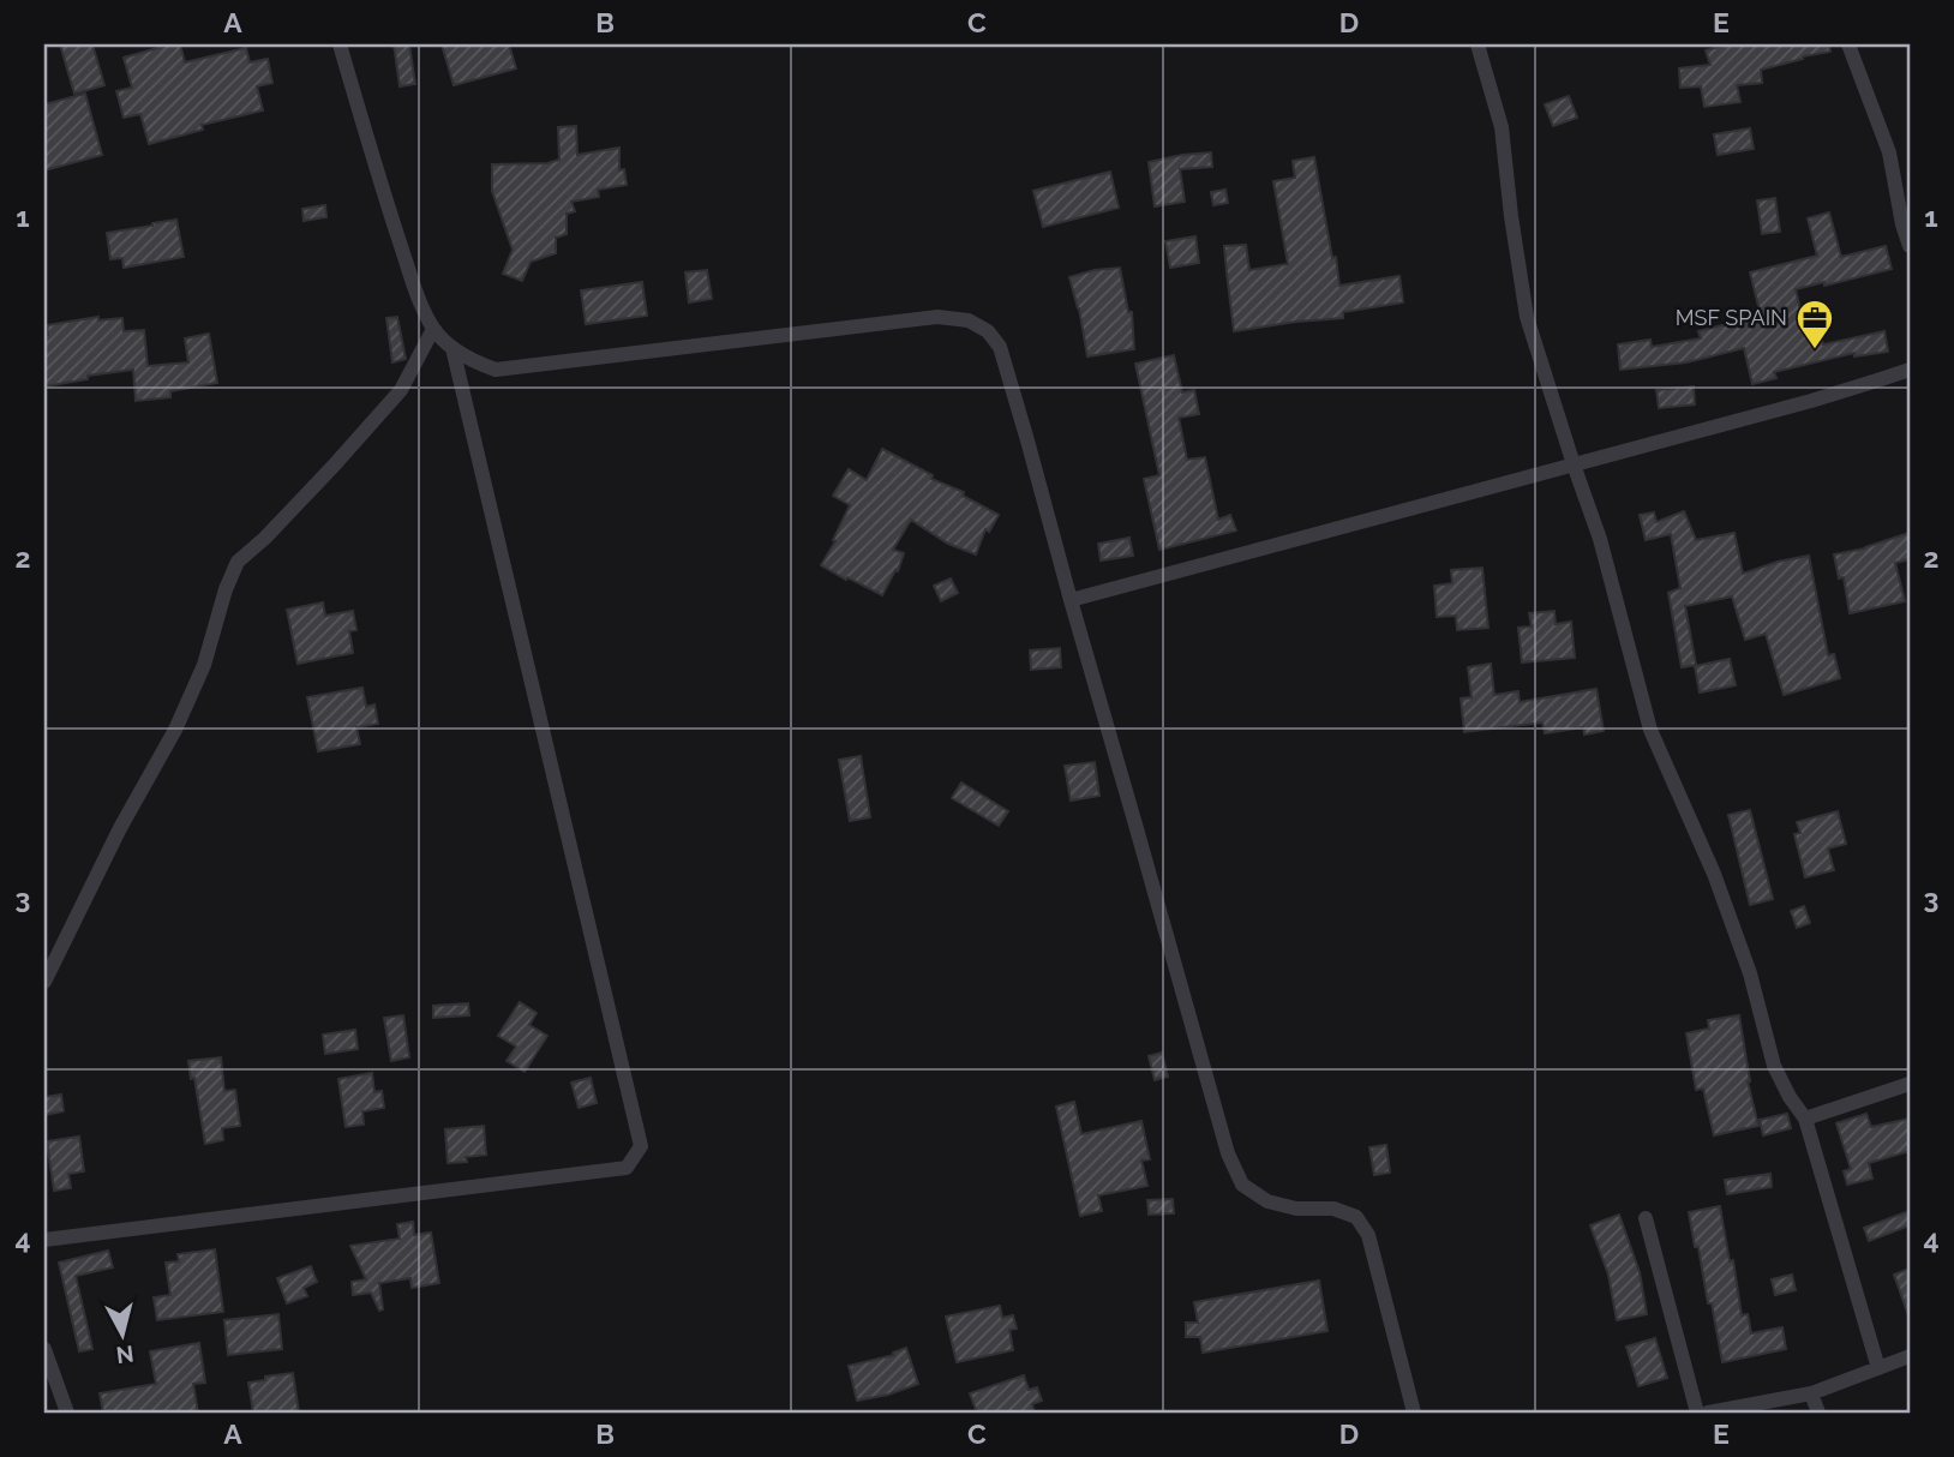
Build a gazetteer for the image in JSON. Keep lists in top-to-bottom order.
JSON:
{
  "places": {
    "office": ["MSF SPAIN"]
  },
  "north": "bottom",
  "grid": {
    "columns": [
      "A",
      "B",
      "C",
      "D",
      "E"
    ],
    "rows": [
      "1",
      "2",
      "3",
      "4"
    ]
  }
}
